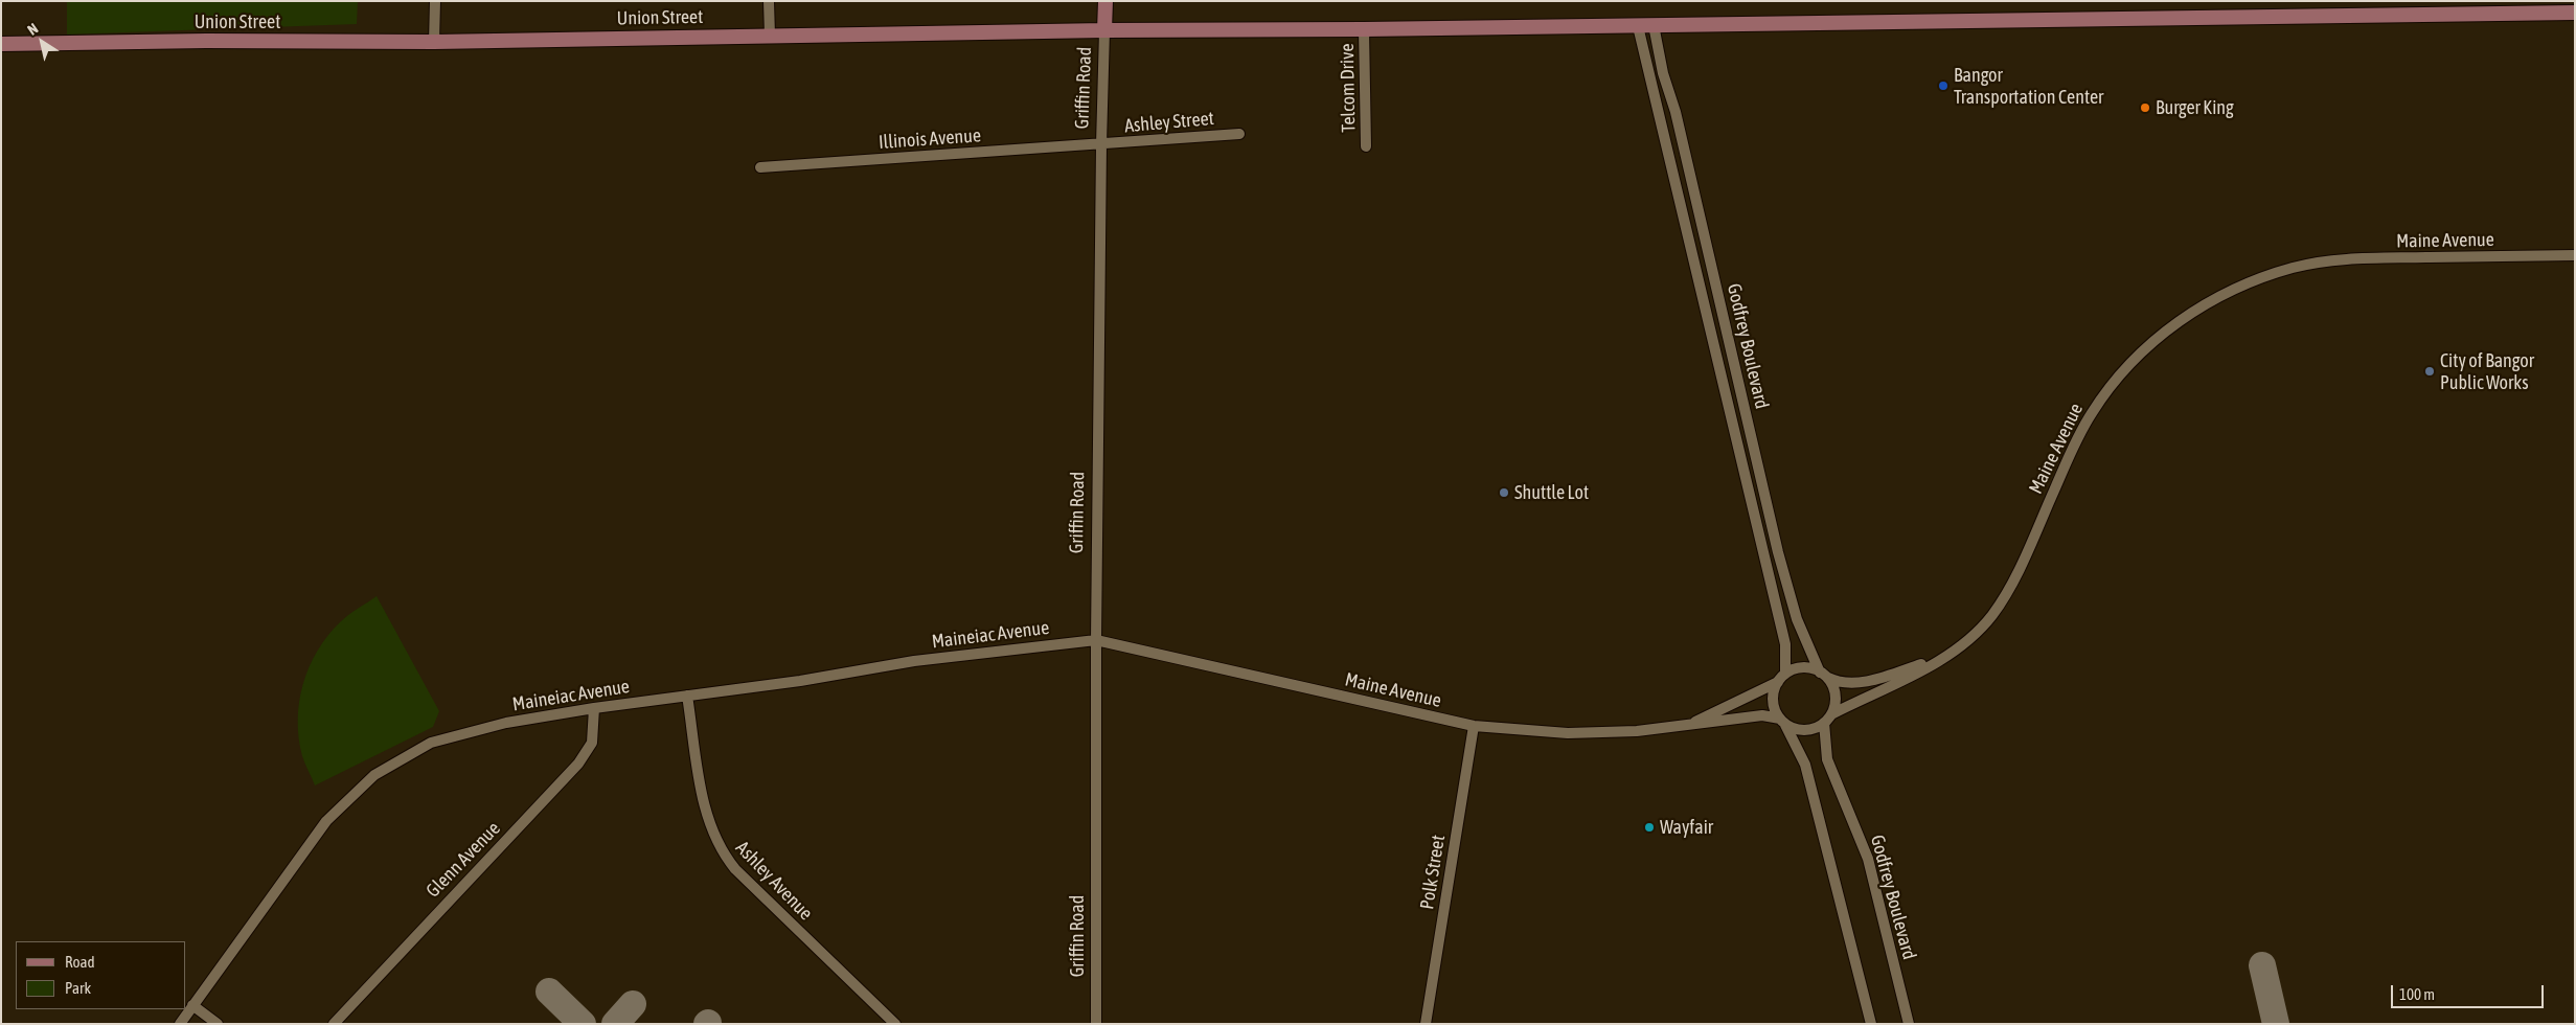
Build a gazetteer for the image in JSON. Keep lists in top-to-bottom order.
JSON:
{
  "streets": {
    "main road": ["Union Street", "Griffin Road"],
    "street": [
      "Telcom Drive",
      "Ashley Street",
      "Illinois Avenue",
      "Maine Avenue",
      "Godfrey Boulevard",
      "Maineiac Avenue",
      "Glenn Avenue",
      "Polk Street",
      "Ashley Avenue"
    ]
  },
  "crossings": [
    ["Union Street", "Griffin Road"],
    ["Union Street", "Telcom Drive"],
    ["Union Street", "Godfrey Boulevard"],
    ["Griffin Road", "Ashley Street"],
    ["Griffin Road", "Illinois Avenue"],
    ["Griffin Road", "Maine Avenue"],
    ["Griffin Road", "Maineiac Avenue"],
    ["Ashley Street", "Illinois Avenue"],
    ["Maine Avenue", "Godfrey Boulevard"],
    ["Maine Avenue", "Maineiac Avenue"],
    ["Maine Avenue", "Polk Street"],
    ["Maineiac Avenue", "Glenn Avenue"],
    ["Maineiac Avenue", "Ashley Avenue"]
  ],
  "places": [
    "Bangor Transportation Center",
    "Burger King",
    "City of Bangor Public Works",
    "Shuttle Lot",
    "Wayfair"
  ],
  "legend": ["Road", "Park"],
  "scale_bar": "100 m",
  "north": "top left"
}
